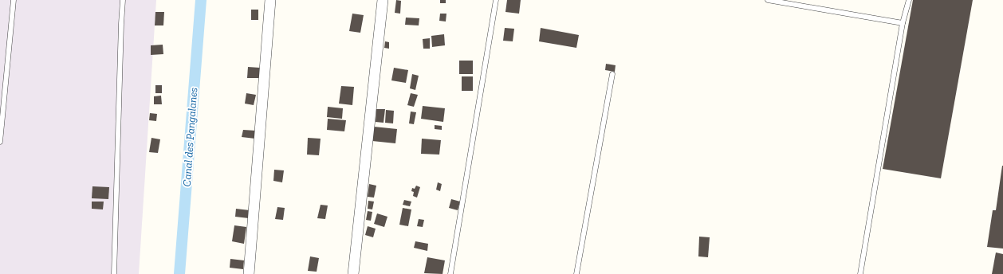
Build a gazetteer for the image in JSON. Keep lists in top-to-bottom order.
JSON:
{
  "water": ["Canal des Pangalanes"]
}
